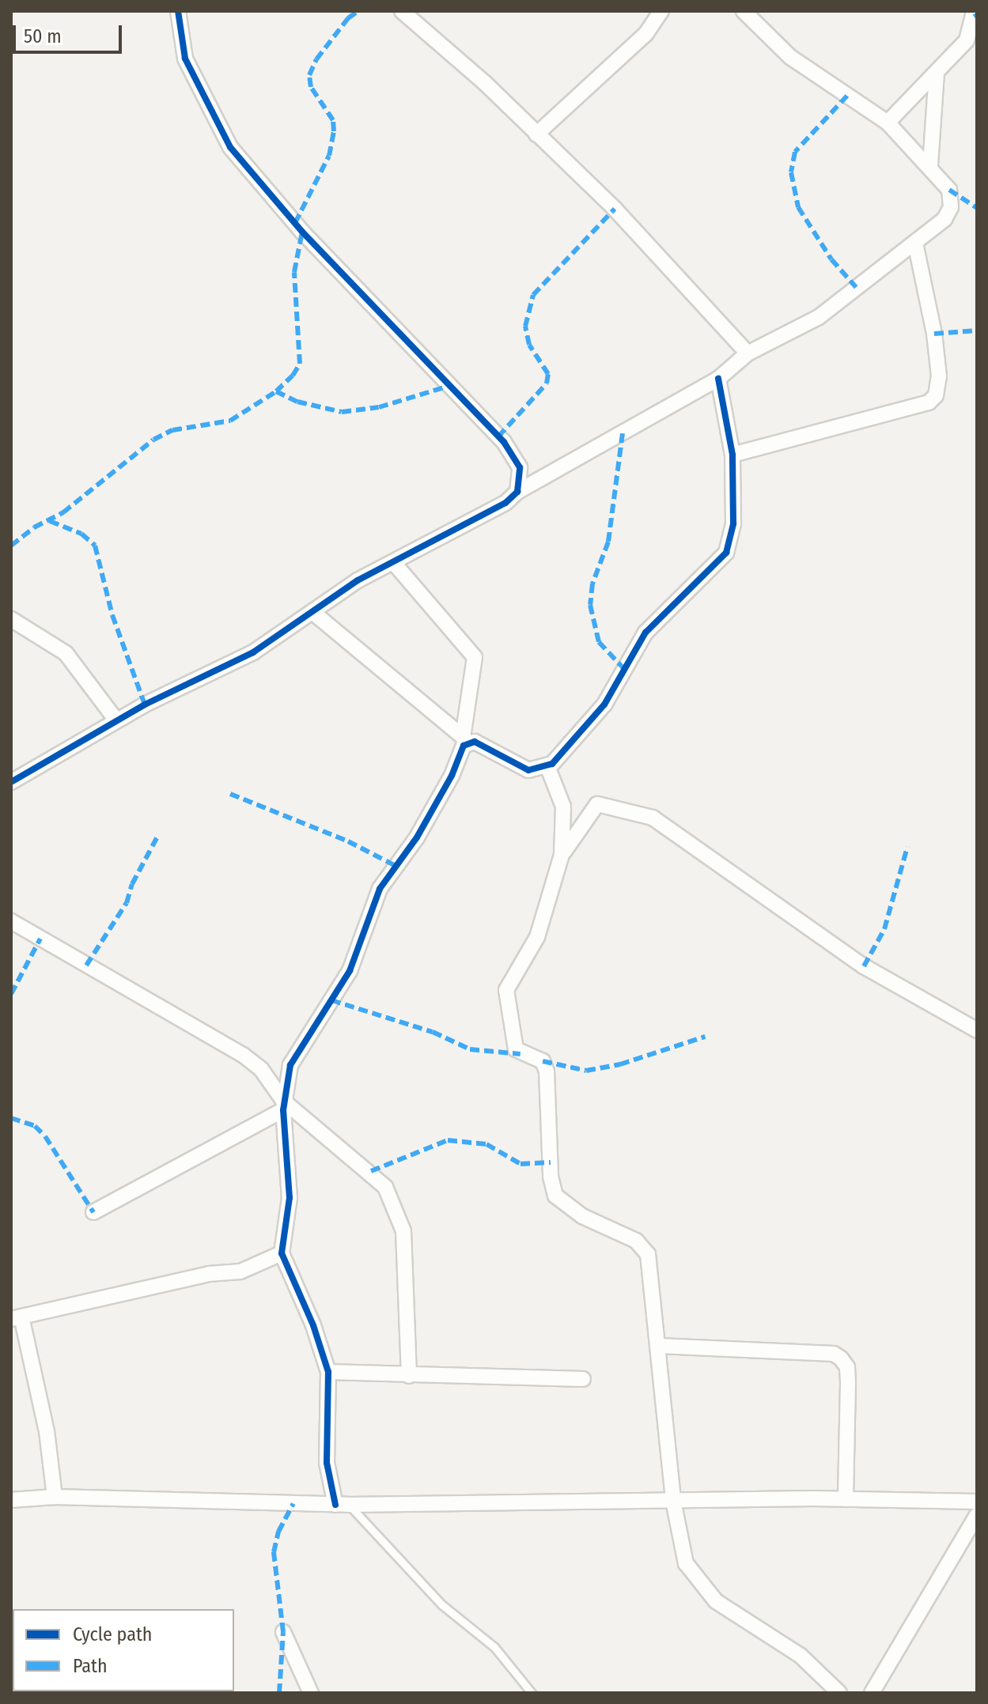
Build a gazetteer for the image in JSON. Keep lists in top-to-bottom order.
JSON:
{
  "legend": ["Cycle path", "Path"],
  "scale_bar": "50 m"
}
